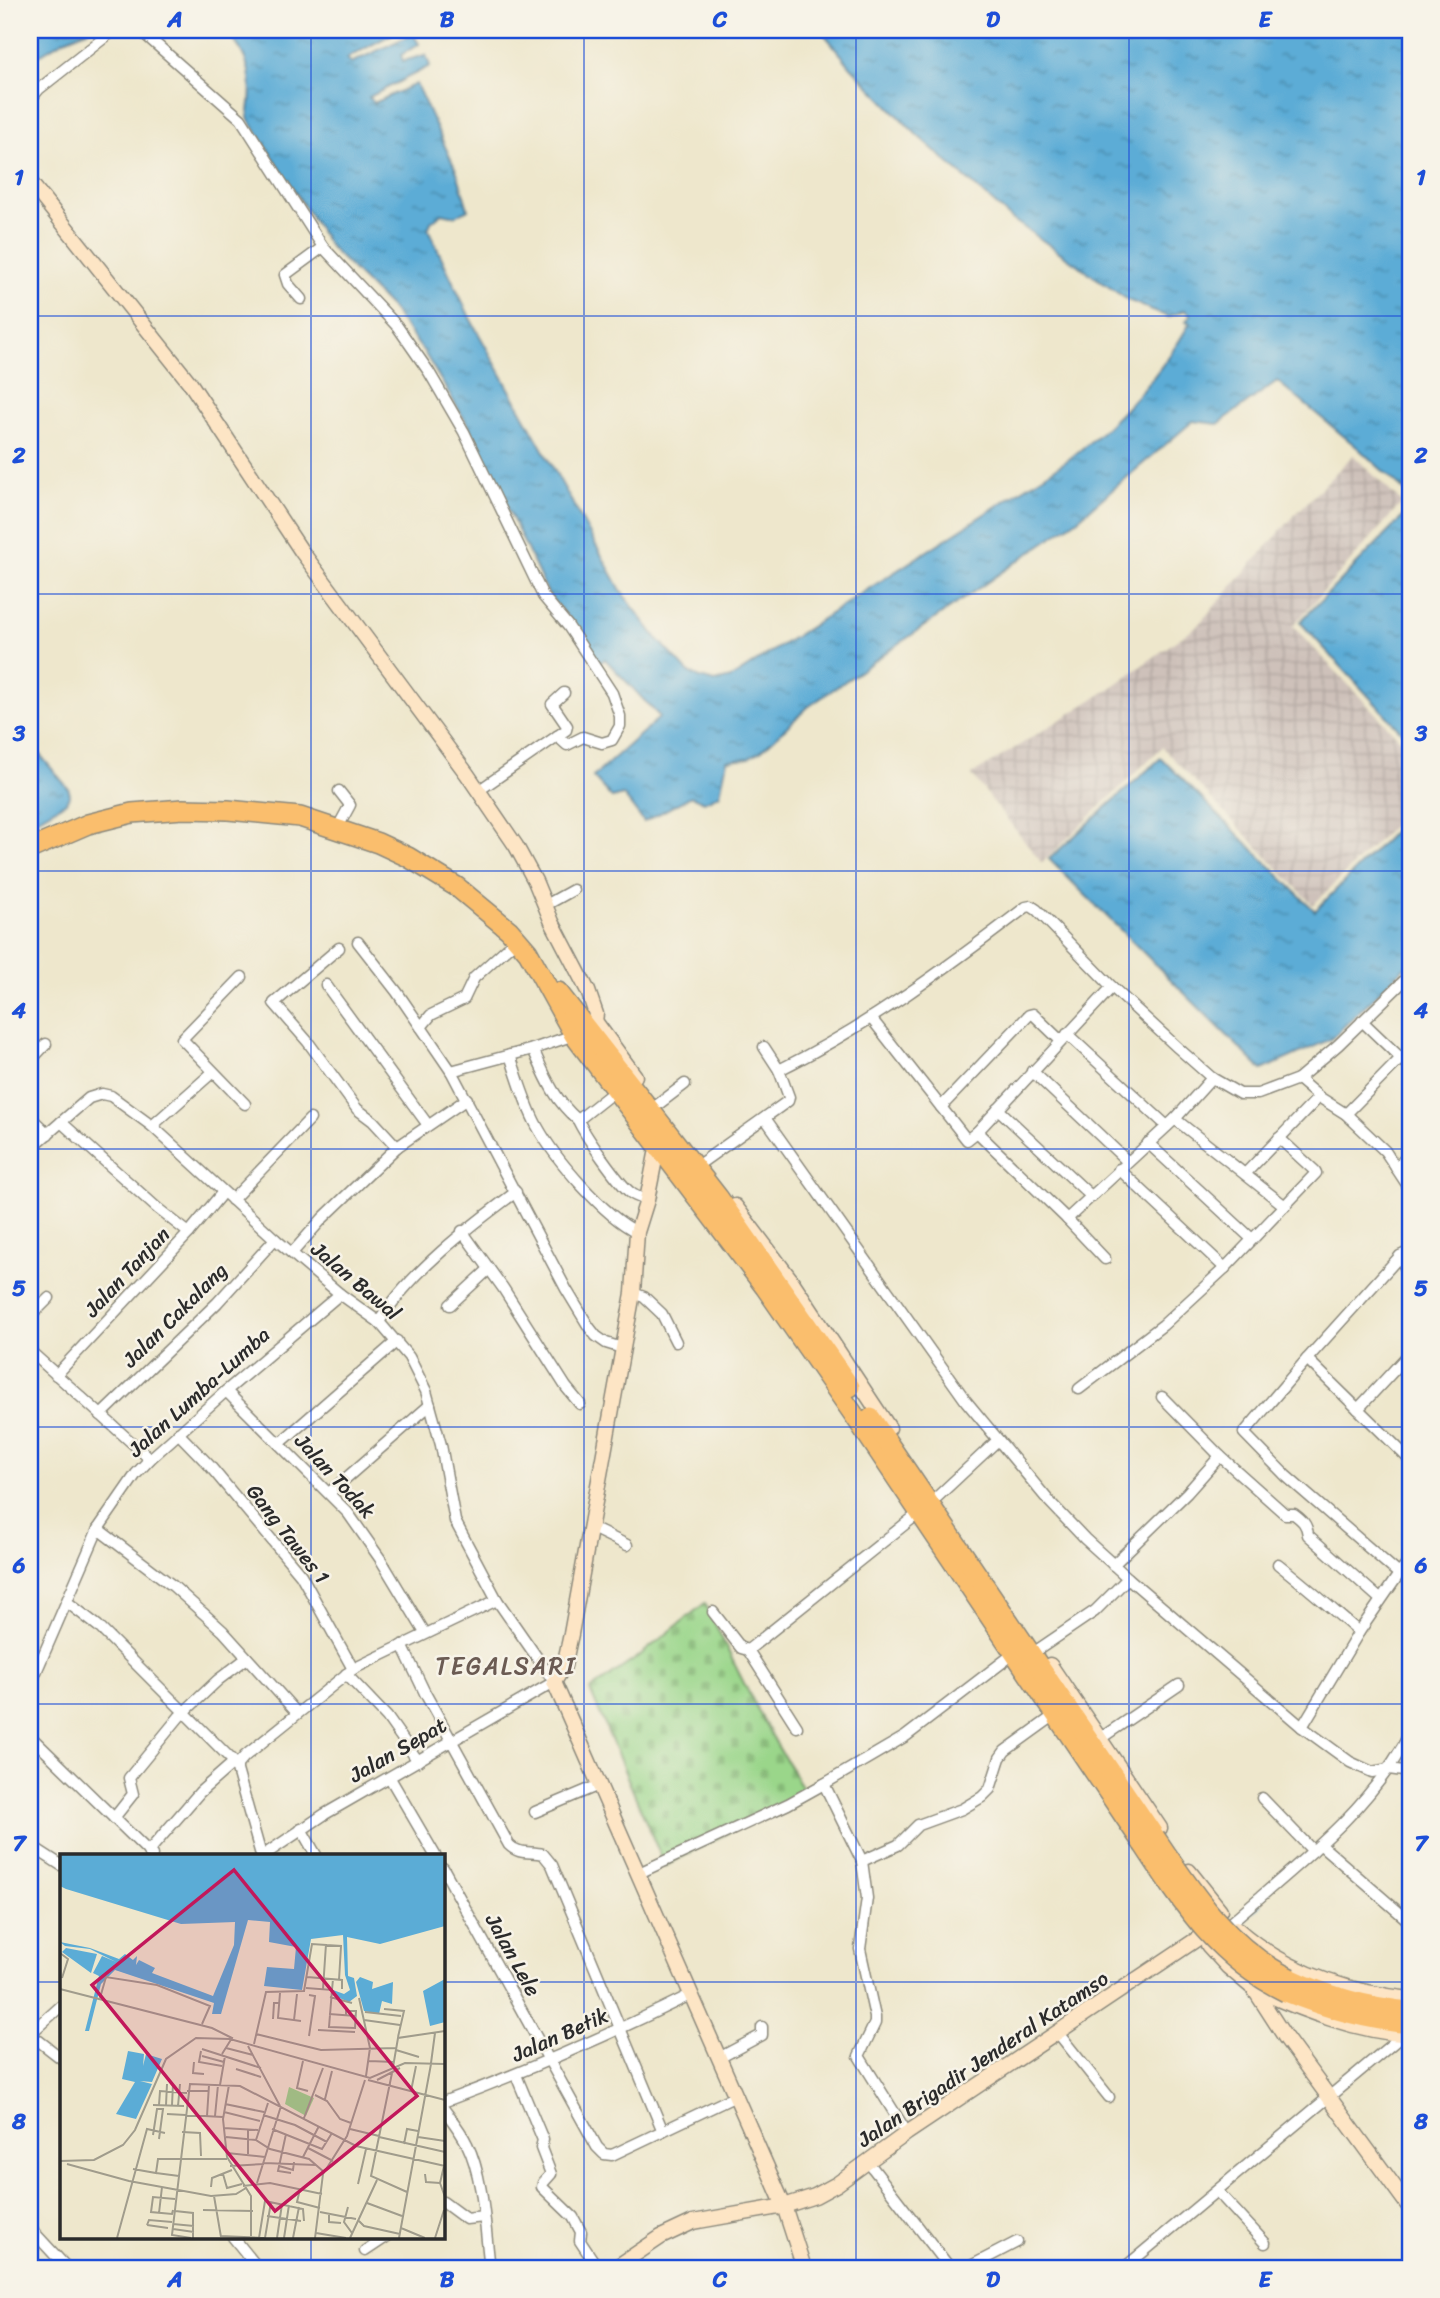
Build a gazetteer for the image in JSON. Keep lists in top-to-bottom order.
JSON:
{
  "streets": {
    "street": [
      "Jalan Tanjan",
      "Jalan Bawal",
      "Jalan Cakalang",
      "Jalan Lumba-Lumba",
      "Jalan Todak",
      "Gang Tawes 1",
      "Jalan Sepat",
      "Jalan Lele",
      "Jalan Betik",
      "Jalan Brigadir Jenderal Katamso"
    ]
  },
  "crossings": [
    ["Jalan Tanjan", "Jalan Bawal"],
    ["Jalan Bawal", "Jalan Cakalang"],
    ["Jalan Bawal", "Jalan Lumba-Lumba"],
    ["Jalan Bawal", "Jalan Sepat"],
    ["Jalan Lumba-Lumba", "Jalan Todak"],
    ["Jalan Lumba-Lumba", "Gang Tawes 1"],
    ["Gang Tawes 1", "Jalan Sepat"],
    ["Jalan Lele", "Jalan Betik"]
  ],
  "districts": ["TEGALSARI"],
  "grid": {
    "columns": [
      "A",
      "B",
      "C",
      "D",
      "E"
    ],
    "rows": [
      "1",
      "2",
      "3",
      "4",
      "5",
      "6",
      "7",
      "8"
    ]
  }
}
